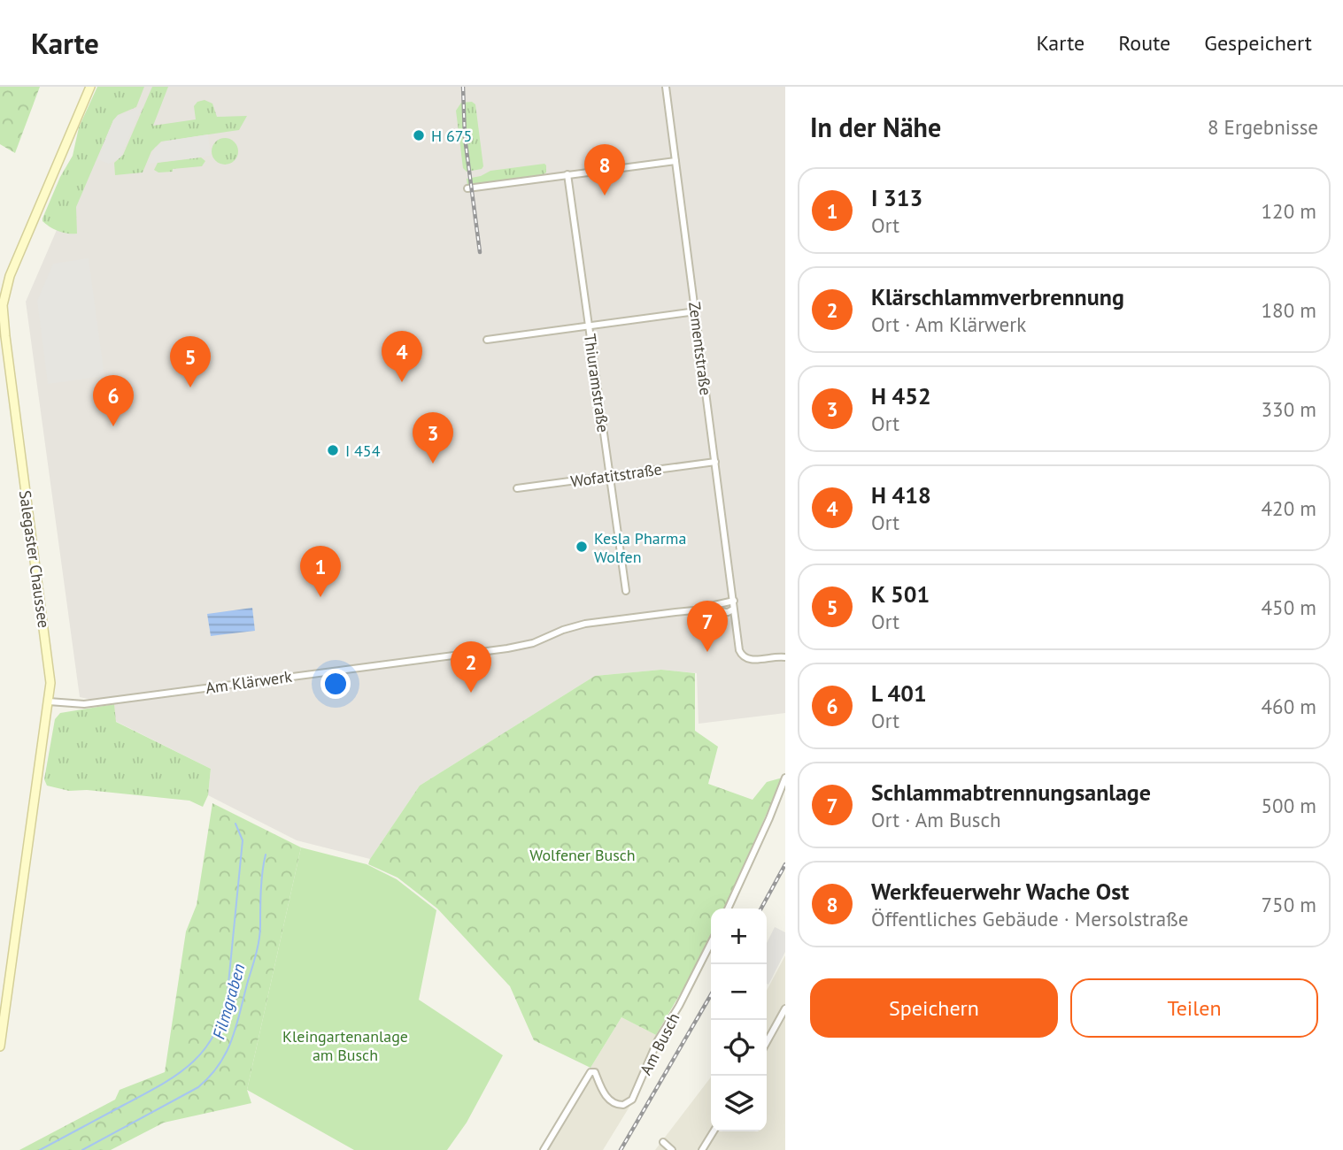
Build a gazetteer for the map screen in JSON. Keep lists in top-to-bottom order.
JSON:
{
  "streets": {
    "main road": ["Salegaster Chaussee"],
    "street": [
      "Zementstraße",
      "Thiuramstraße",
      "Wofatitstraße",
      "Am Klärwerk",
      "Am Busch"
    ]
  },
  "crossings": [
    ["Zementstraße", "Wofatitstraße"],
    ["Zementstraße", "Am Klärwerk"],
    ["Thiuramstraße", "Wofatitstraße"],
    ["Salegaster Chaussee", "Am Klärwerk"]
  ],
  "water": ["Filmgraben"],
  "parks": ["Wolfener Busch", "Kleingartenanlage am Busch"],
  "places": ["H 675", "I 454", "Kesla Pharma Wolfen"],
  "page": {
    "header": "Karte",
    "nav": ["Karte", "Route", "Gespeichert"],
    "heading": ["In der Nähe", "8 Ergebnisse"],
    "pins": [
      "8",
      "4",
      "5",
      "6",
      "3",
      "1",
      "7",
      "2"
    ],
    "list": [
      {
        "mark": "1",
        "name": "I 313",
        "note": "Ort",
        "value": "120 m"
      },
      {
        "mark": "2",
        "name": "Klärschlammverbrennung",
        "note": "Ort · Am Klärwerk",
        "value": "180 m"
      },
      {
        "mark": "3",
        "name": "H 452",
        "note": "Ort",
        "value": "330 m"
      },
      {
        "mark": "4",
        "name": "H 418",
        "note": "Ort",
        "value": "420 m"
      },
      {
        "mark": "5",
        "name": "K 501",
        "note": "Ort",
        "value": "450 m"
      },
      {
        "mark": "6",
        "name": "L 401",
        "note": "Ort",
        "value": "460 m"
      },
      {
        "mark": "7",
        "name": "Schlammabtrennungsanlage",
        "note": "Ort · Am Busch",
        "value": "500 m"
      },
      {
        "mark": "8",
        "name": "Werkfeuerwehr Wache Ost",
        "note": "Öffentliches Gebäude · Mersolstraße",
        "value": "750 m"
      }
    ],
    "map_buttons": ["+", "−"],
    "buttons": ["Speichern", "Teilen"]
  }
}
